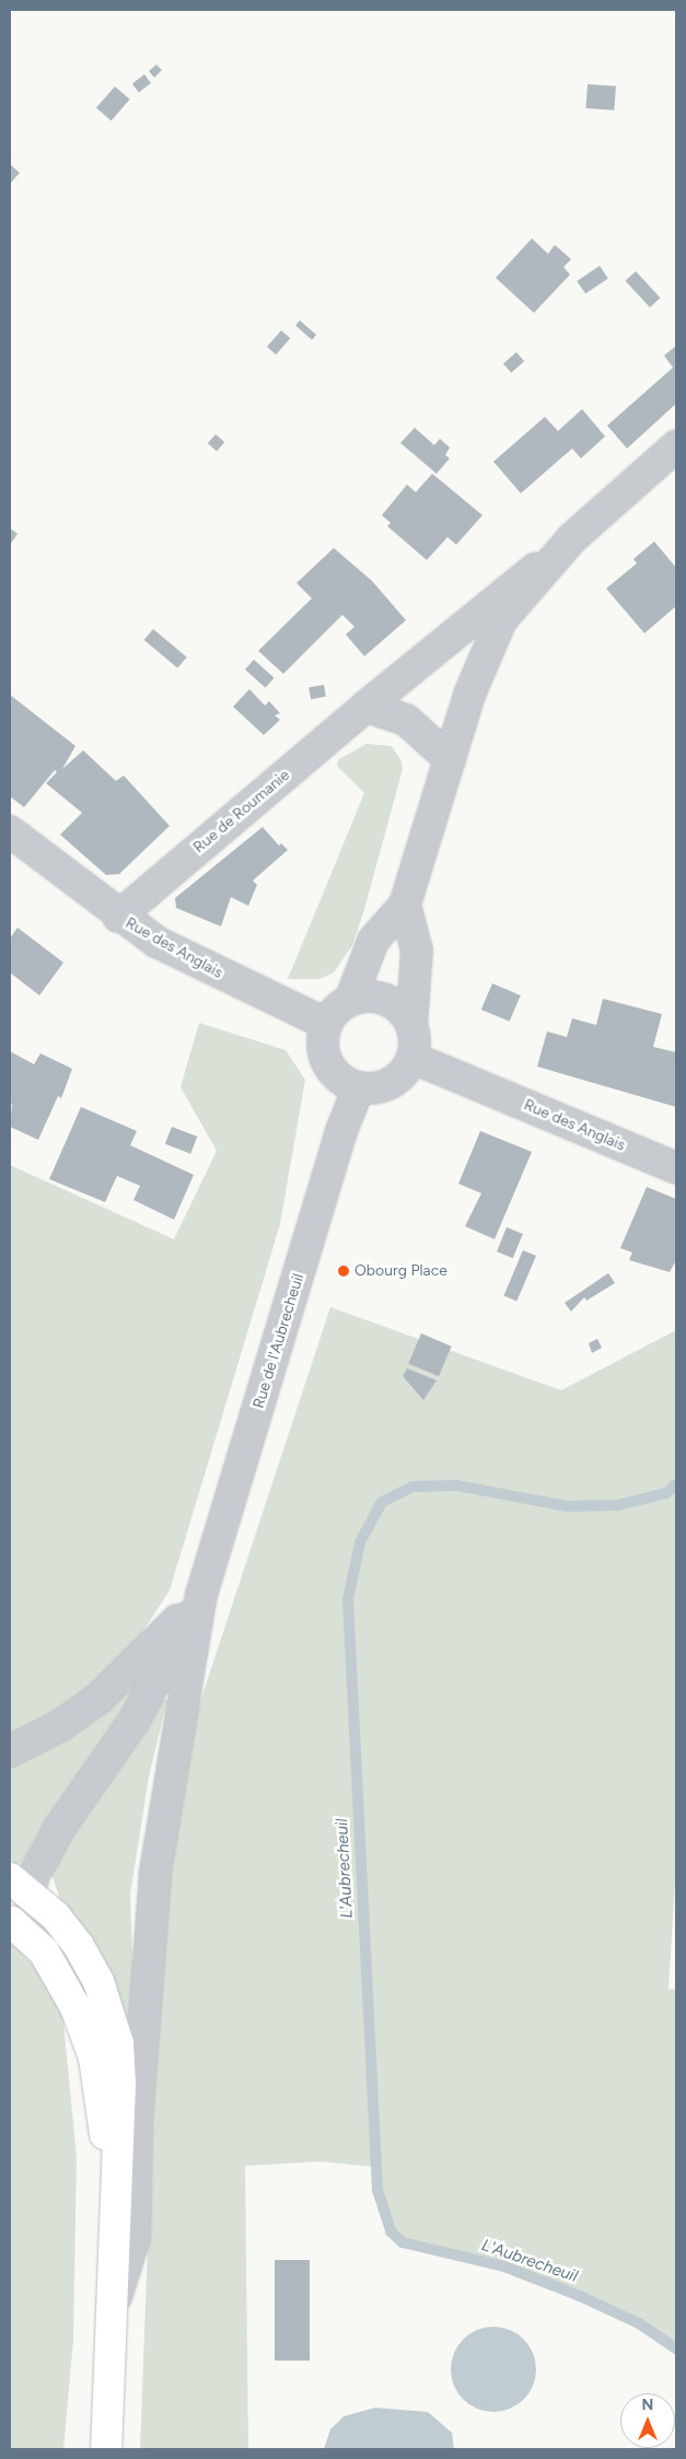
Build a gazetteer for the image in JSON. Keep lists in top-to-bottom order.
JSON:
{
  "streets": {
    "street": ["Rue de Roumanie", "Rue des Anglais", "Rue de l'Aubrecheuil"]
  },
  "crossings": [
    ["Rue de Roumanie", "Rue des Anglais"],
    ["Rue de Roumanie", "Rue de l'Aubrecheuil"],
    ["Rue des Anglais", "Rue de l'Aubrecheuil"]
  ],
  "water": ["L'Aubrecheuil"],
  "places": ["Obourg Place"],
  "north": "top"
}
